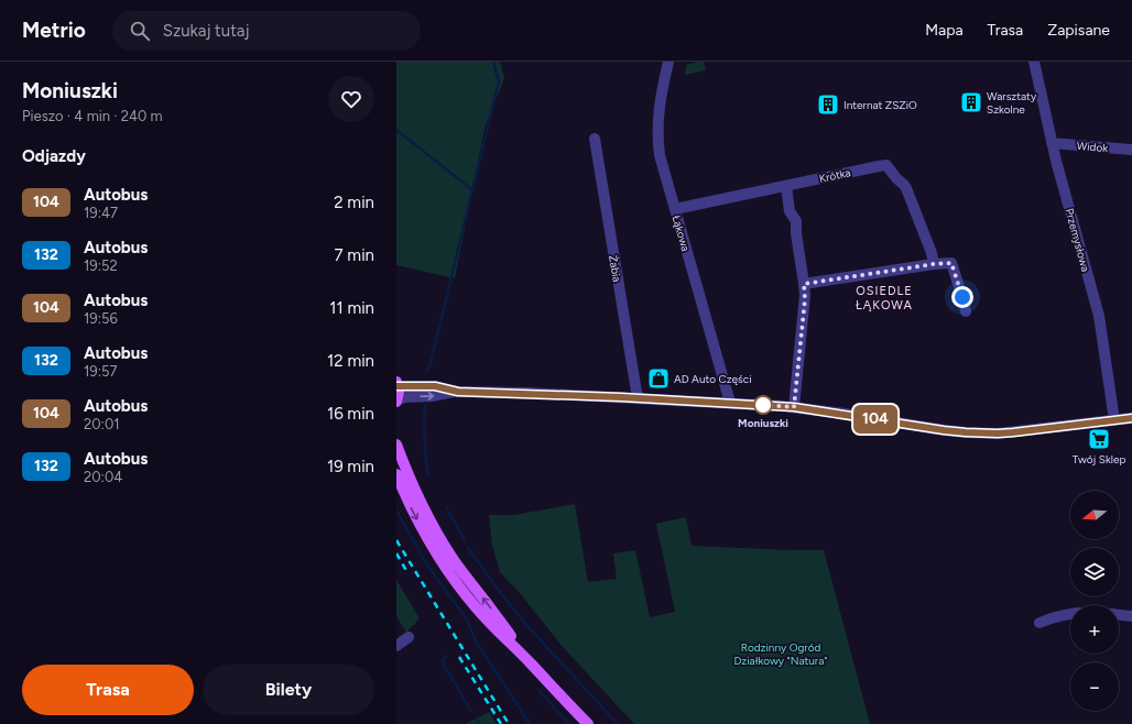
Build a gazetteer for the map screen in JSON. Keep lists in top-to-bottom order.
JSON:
{
  "streets": {
    "street": [
      "Widok",
      "Krótka",
      "Łąkowa",
      "Przemysłowa",
      "Żabia"
    ]
  },
  "crossings": [
    ["Widok", "Przemysłowa"],
    ["Krótka", "Łąkowa"]
  ],
  "districts": ["OSIEDLE ŁĄKOWA"],
  "parks": ["Rodzinny Ogród Działkowy \"Natura\""],
  "places": {
    "building": ["Warsztaty Szkolne", "Internat ZSZiO"],
    "shop": ["AD Auto Części"],
    "other": ["Moniuszki"],
    "supermarket": ["Twój Sklep"]
  },
  "lines": ["bus line 104"],
  "north": "left",
  "page": {
    "header": "Metrio",
    "search": "Szukaj tutaj",
    "nav": ["Mapa", "Trasa", "Zapisane"],
    "heading": [
      ["Moniuszki", "Pieszo · 4 min · 240 m"],
      "Odjazdy"
    ],
    "on_map": "104",
    "list": [
      {
        "mark": "104",
        "name": "Autobus",
        "note": "19:47",
        "value": "2 min"
      },
      {
        "mark": "132",
        "name": "Autobus",
        "note": "19:52",
        "value": "7 min"
      },
      {
        "mark": "104",
        "name": "Autobus",
        "note": "19:56",
        "value": "11 min"
      },
      {
        "mark": "132",
        "name": "Autobus",
        "note": "19:57",
        "value": "12 min"
      },
      {
        "mark": "104",
        "name": "Autobus",
        "note": "20:01",
        "value": "16 min"
      },
      {
        "mark": "132",
        "name": "Autobus",
        "note": "20:04",
        "value": "19 min"
      }
    ],
    "map_buttons": ["+", "−"],
    "buttons": ["Trasa", "Bilety"]
  }
}
